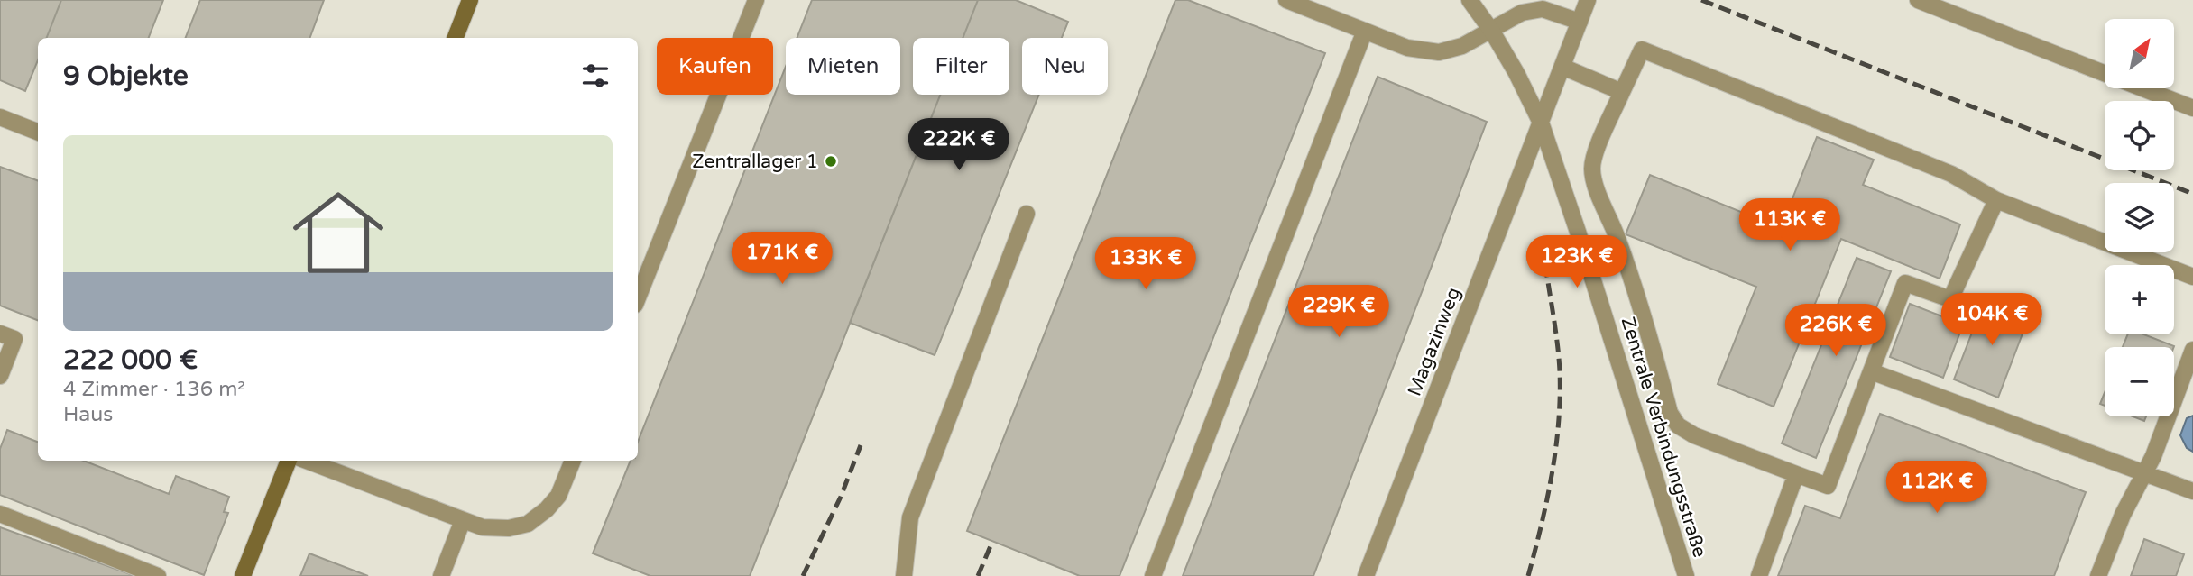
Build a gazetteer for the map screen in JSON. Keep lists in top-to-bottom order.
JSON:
{
  "streets": {
    "street": ["Magazinweg", "Zentrale Verbindungsstraße"]
  },
  "crossings": [
    ["Magazinweg", "Zentrale Verbindungsstraße"]
  ],
  "places": ["Zentrallager 1"],
  "north": "top right",
  "page": {
    "map_buttons": ["+", "−"],
    "chip": [
      "Kaufen",
      "Mieten",
      "Filter",
      "Neu"
    ],
    "heading": "9 Objekte",
    "list": [
      {
        "name": "222 000 €",
        "note": "4 Zimmer · 136 m² · Haus"
      }
    ],
    "price": [
      "222K €",
      "113K €",
      "171K €",
      "123K €",
      "133K €",
      "229K €",
      "104K €",
      "226K €",
      "112K €"
    ]
  }
}
